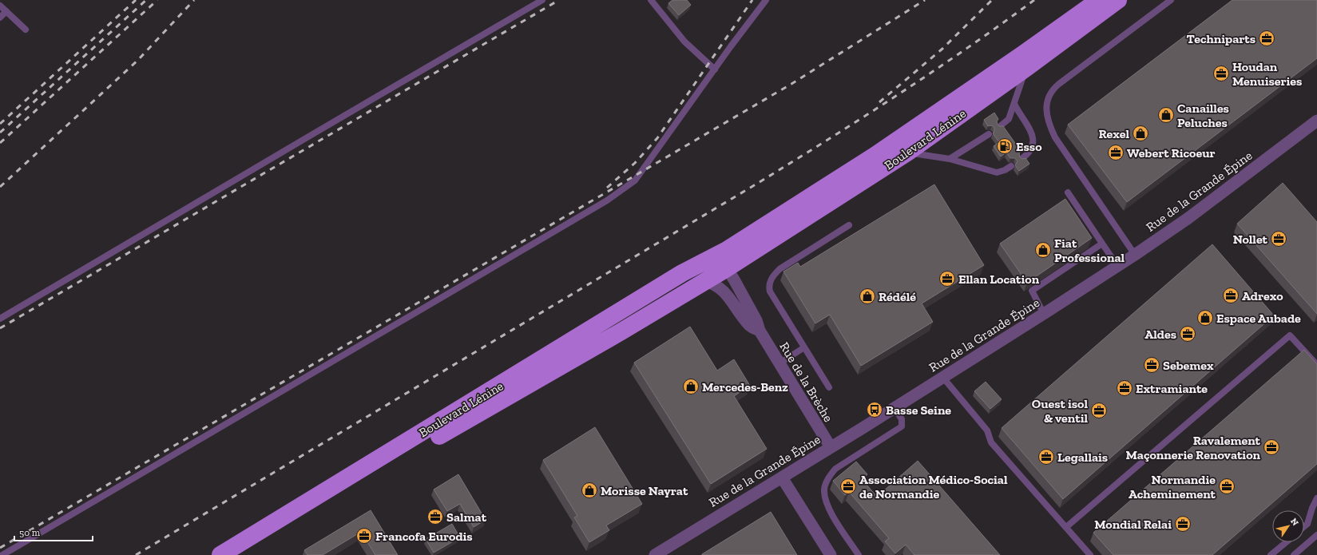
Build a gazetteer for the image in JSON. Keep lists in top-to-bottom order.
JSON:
{
  "streets": {
    "main road": ["Boulevard Lénine"],
    "street": ["Rue de la Grande Épine", "Rue de la Brèche"]
  },
  "crossings": [
    ["Boulevard Lénine", "Rue de la Brèche"],
    ["Rue de la Grande Épine", "Rue de la Brèche"]
  ],
  "places": {
    "office": [
      "Techniparts",
      "Houdan Menuiseries",
      "Webert Ricoeur",
      "Nollet",
      "Ellan Location",
      "Adrexo",
      "Aldes",
      "Sebemex",
      "Extramiante",
      "Ouest isol & ventil",
      "Ravalement Maçonnerie Renovation",
      "Legallais",
      "Association Médico-Social de Normandie",
      "Normandie Acheminement",
      "Salmat",
      "Mondial Relai",
      "Francofa Eurodis"
    ],
    "shop": [
      "Canailles Peluches",
      "Rexel",
      "Fiat Professional",
      "Rédélé",
      "Espace Aubade",
      "Mercedes-Benz",
      "Morisse Nayrat"
    ],
    "fuel station": ["Esso"],
    "bus stop": ["Basse Seine"]
  },
  "scale_bar": "50 m",
  "north": "top right"
}
